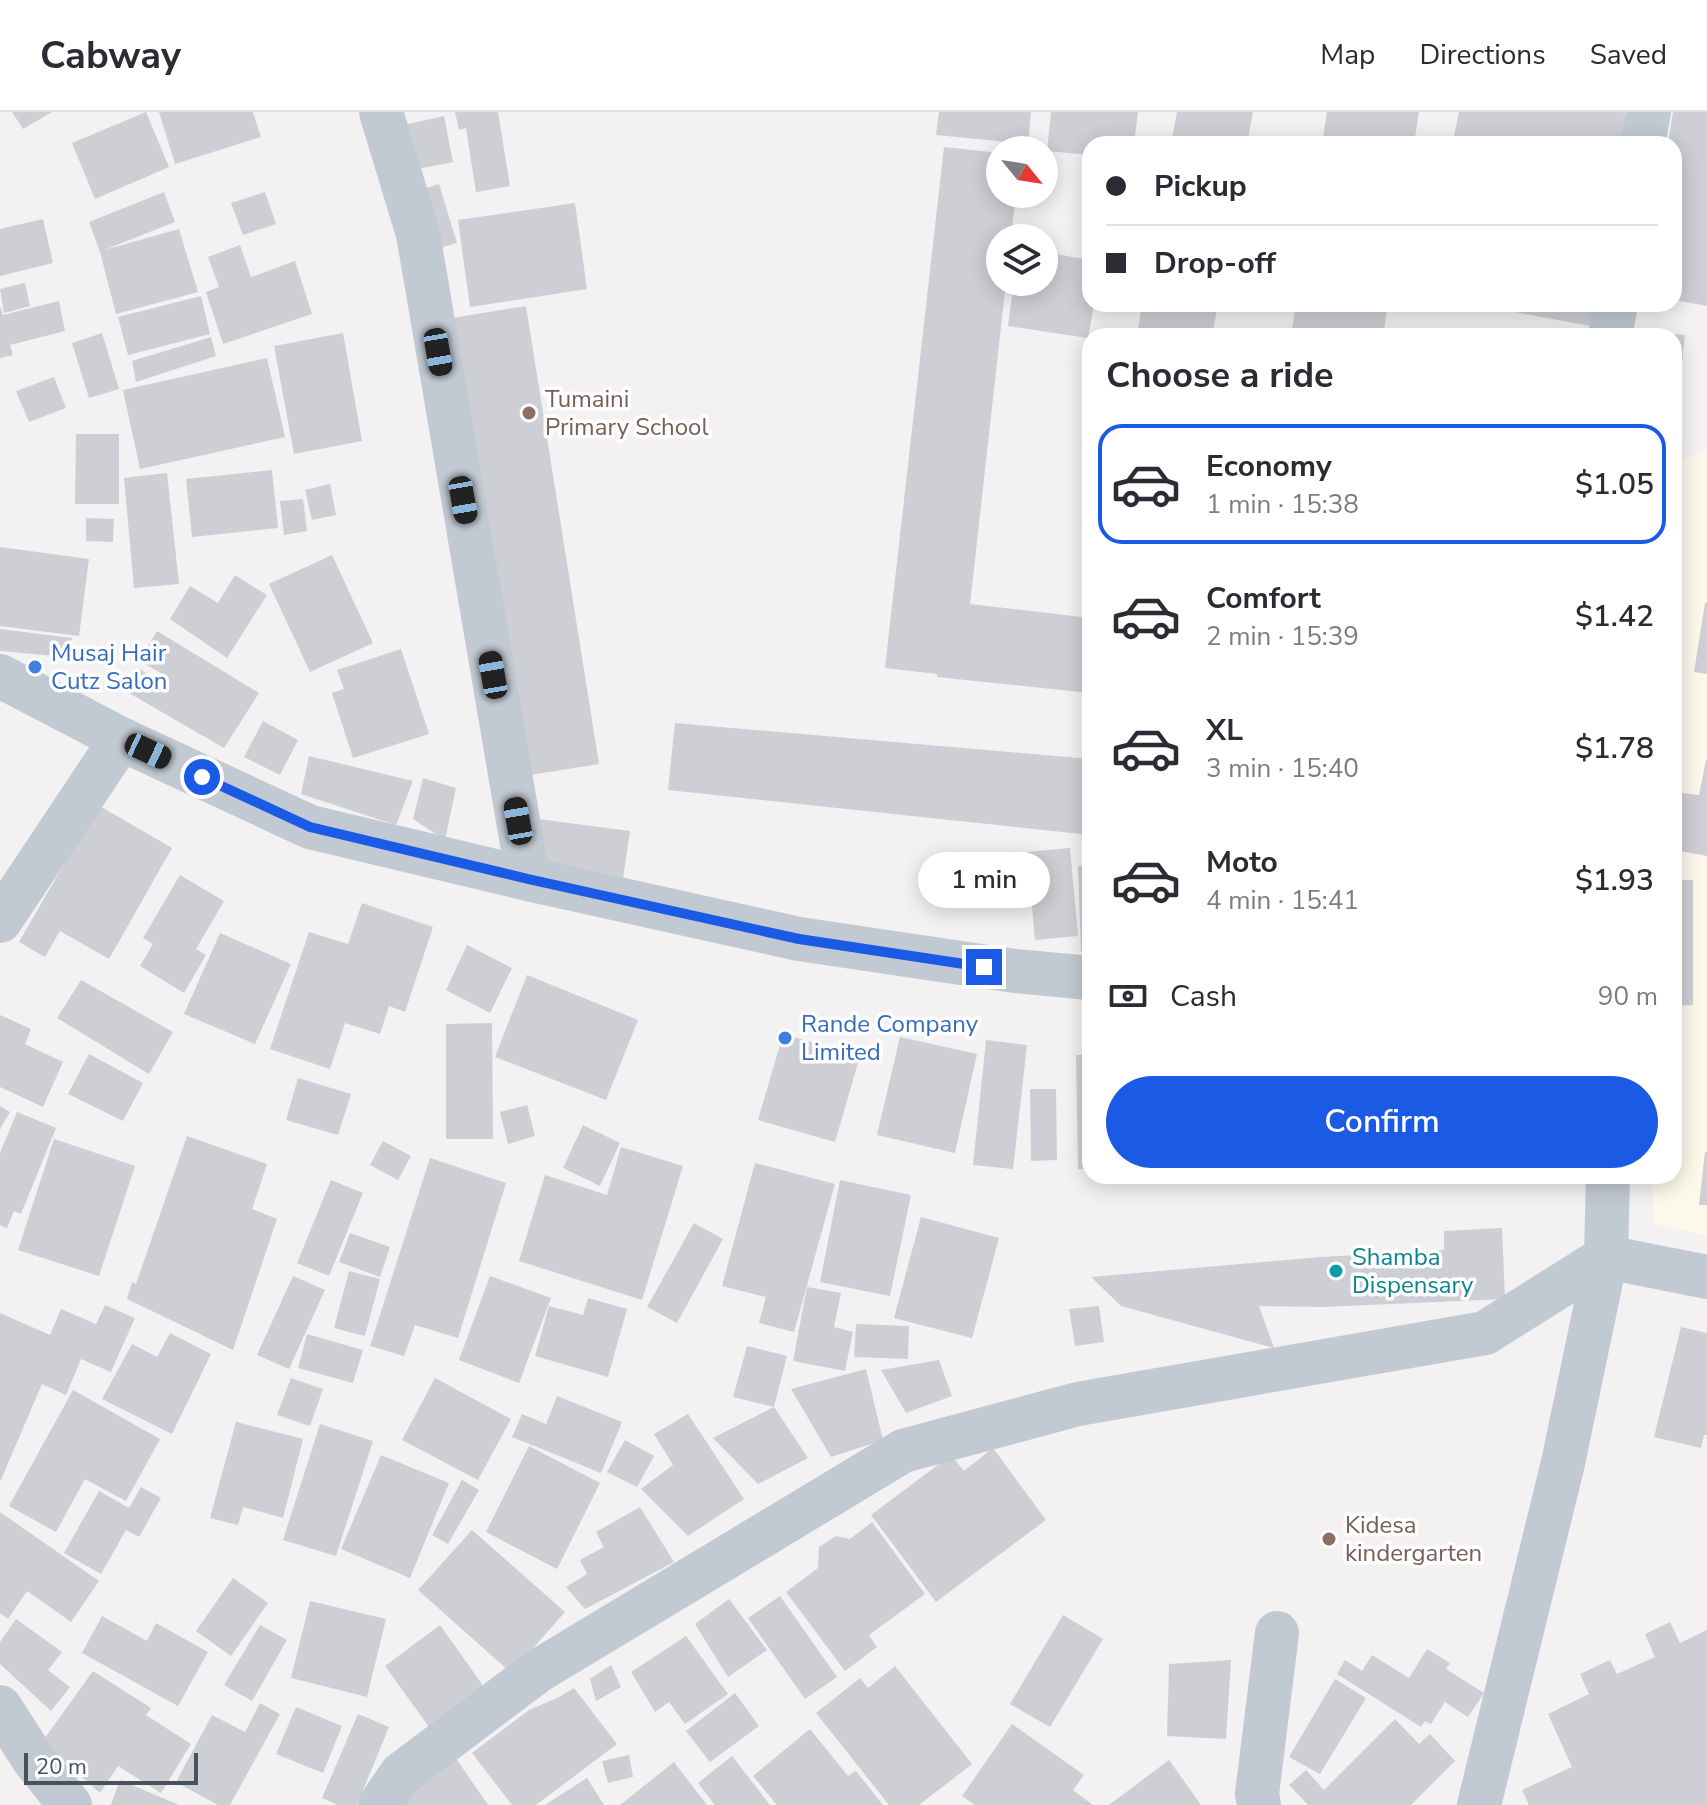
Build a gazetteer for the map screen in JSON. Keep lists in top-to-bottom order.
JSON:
{
  "places": [
    "Tumaini Primary School",
    "Musaj Hair Cutz Salon",
    "Rande Company Limited",
    "Shamba Dispensary",
    "Kidesa kindergarten"
  ],
  "scale_bar": "20 m",
  "north": "bottom right",
  "page": {
    "header": "Cabway",
    "nav": ["Map", "Directions", "Saved"],
    "banner": ["Pickup", "Drop-off"],
    "heading": "Choose a ride",
    "list": [
      {
        "name": "Economy",
        "note": "1 min · 15:38",
        "value": "$1.05"
      },
      {
        "name": "Comfort",
        "note": "2 min · 15:39",
        "value": "$1.42"
      },
      {
        "name": "XL",
        "note": "3 min · 15:40",
        "value": "$1.78"
      },
      {
        "name": "Moto",
        "note": "4 min · 15:41",
        "value": "$1.93"
      }
    ],
    "bubble": "1 min",
    "pay": ["Cash", "90 m"],
    "buttons": "Confirm",
    "scale": "20 m"
  }
}
